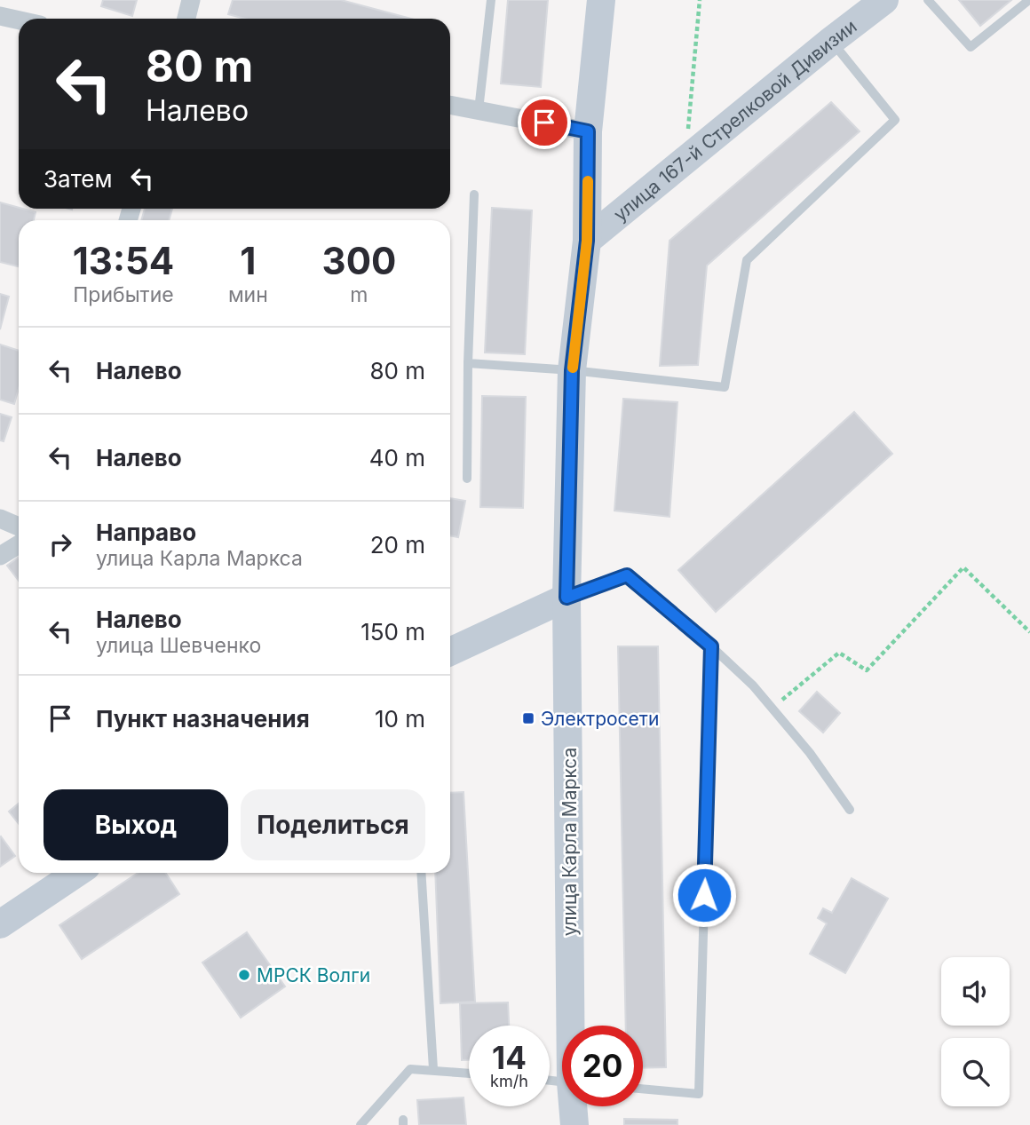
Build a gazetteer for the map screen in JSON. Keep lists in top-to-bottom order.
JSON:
{
  "streets": {
    "street": ["улица 167-й Стрелковой Дивизии", "улица Карла Маркса"]
  },
  "crossings": [
    ["улица 167-й Стрелковой Дивизии", "улица Карла Маркса"]
  ],
  "places": {
    "transit": ["Электросети"],
    "other": ["МРСК Волги"]
  },
  "page": {
    "turn": ["80 m", "Налево"],
    "then": "Затем",
    "eta": [
      "13:54",
      "Прибытие",
      "1",
      "мин",
      "300",
      "m"
    ],
    "list": [
      {
        "name": "Налево",
        "value": "80 m"
      },
      {
        "name": "Налево",
        "value": "40 m"
      },
      {
        "name": "Направо",
        "note": "улица Карла Маркса",
        "value": "20 m"
      },
      {
        "name": "Налево",
        "note": "улица Шевченко",
        "value": "150 m"
      },
      {
        "name": "Пункт назначения",
        "value": "10 m"
      }
    ],
    "buttons": ["Выход", "Поделиться"],
    "speed": "14 km/h",
    "limit": "20"
  }
}
